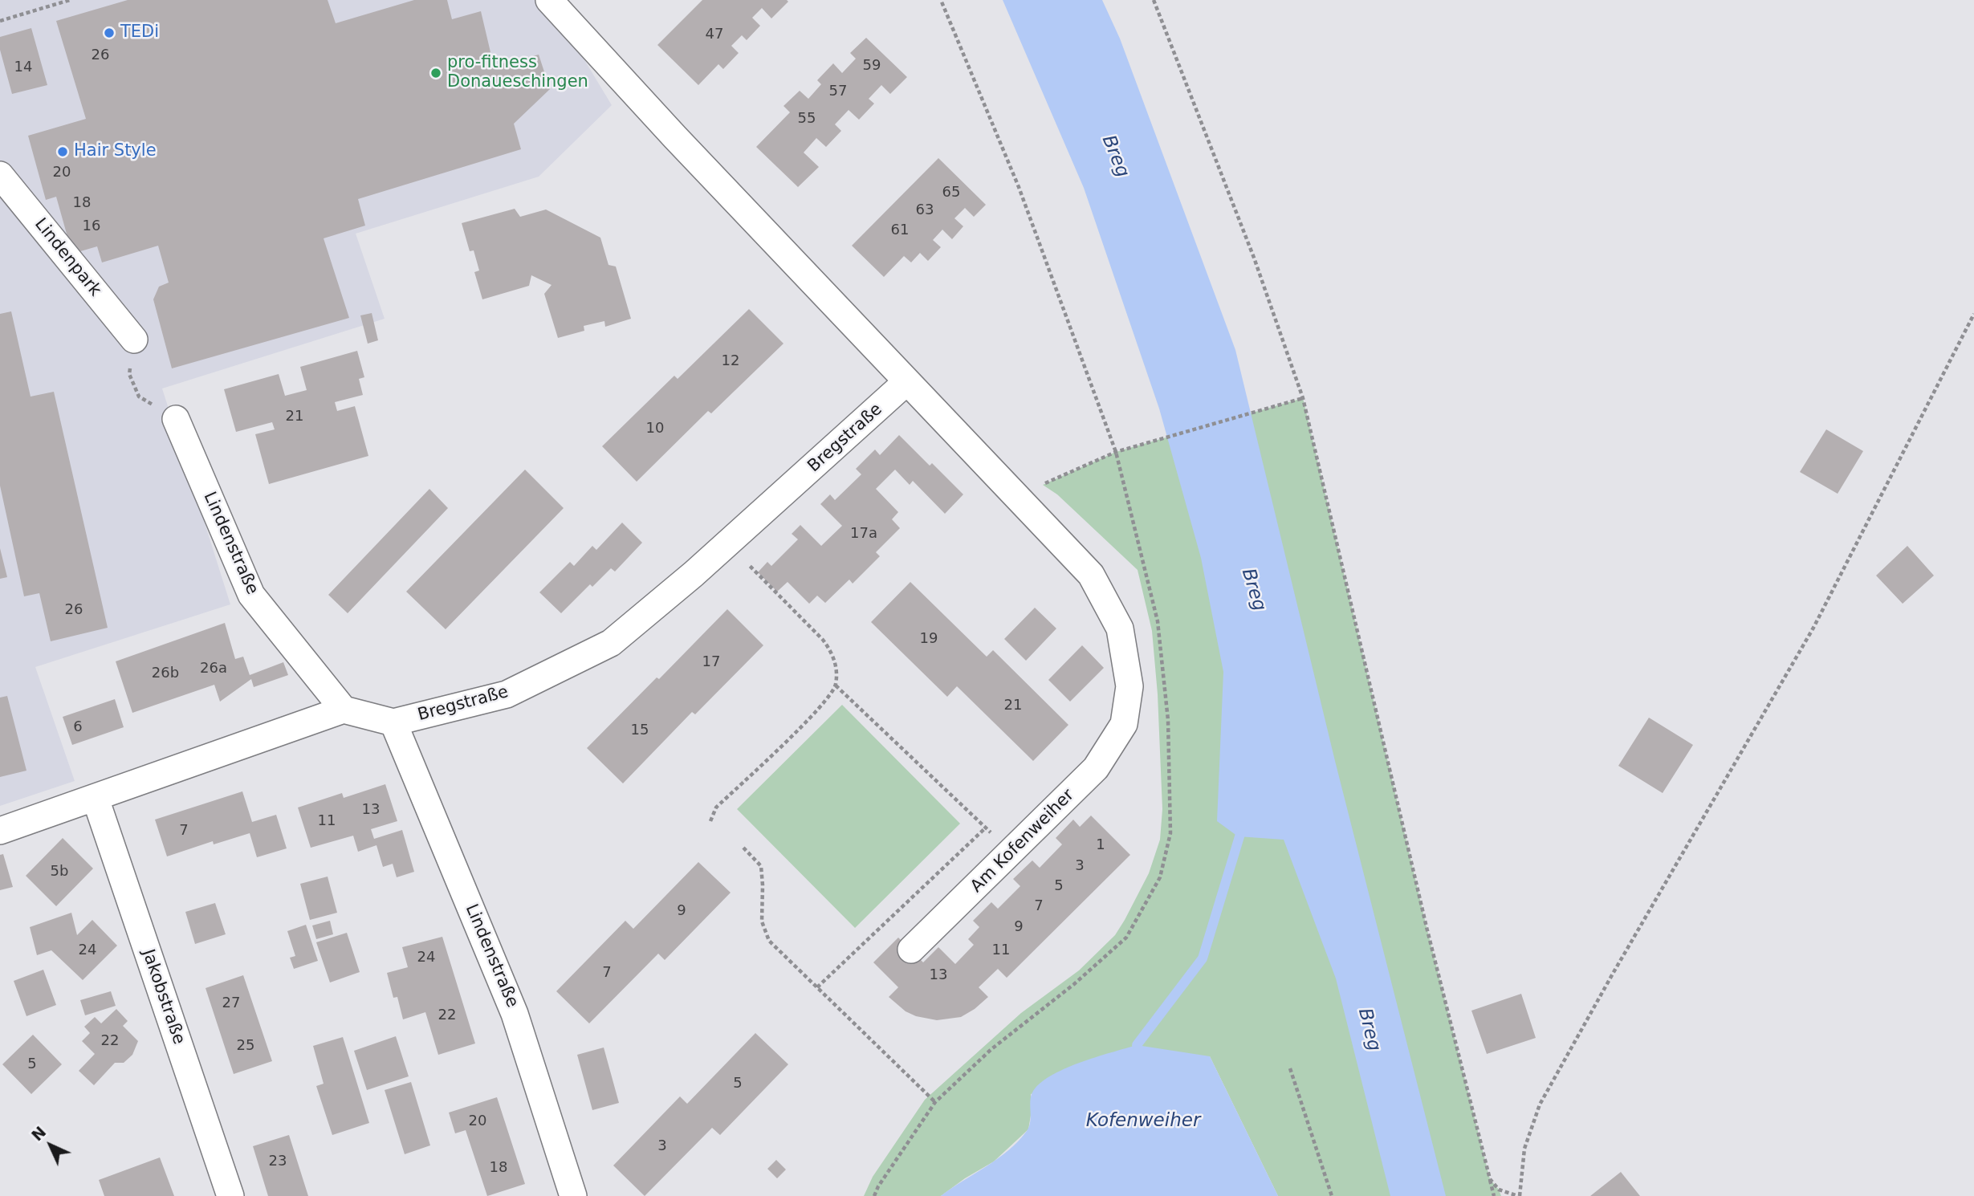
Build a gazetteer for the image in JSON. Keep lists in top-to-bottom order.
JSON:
{
  "streets": {
    "street": [
      "Lindenpark",
      "Bregstraße",
      "Lindenstraße",
      "Am Kofenweiher",
      "Jakobstraße"
    ]
  },
  "crossings": [
    ["Bregstraße", "Lindenstraße"]
  ],
  "water": ["Breg", "Kofenweiher"],
  "places": ["TEDi", "pro-fitness Donaueschingen", "Hair Style"],
  "house_numbers": [
    "47",
    "26",
    "59",
    "14",
    "57",
    "55",
    "20",
    "65",
    "18",
    "63",
    "16",
    "61",
    "12",
    "21",
    "10",
    "17a",
    "26",
    "19",
    "17",
    "26a",
    "26b",
    "21",
    "6",
    "15",
    "13",
    "11",
    "7",
    "1",
    "3",
    "5b",
    "5",
    "7",
    "9",
    "9",
    "24",
    "11",
    "24",
    "7",
    "13",
    "27",
    "22",
    "22",
    "25",
    "5",
    "5",
    "20",
    "3",
    "23",
    "18"
  ],
  "north": "top left"
}
